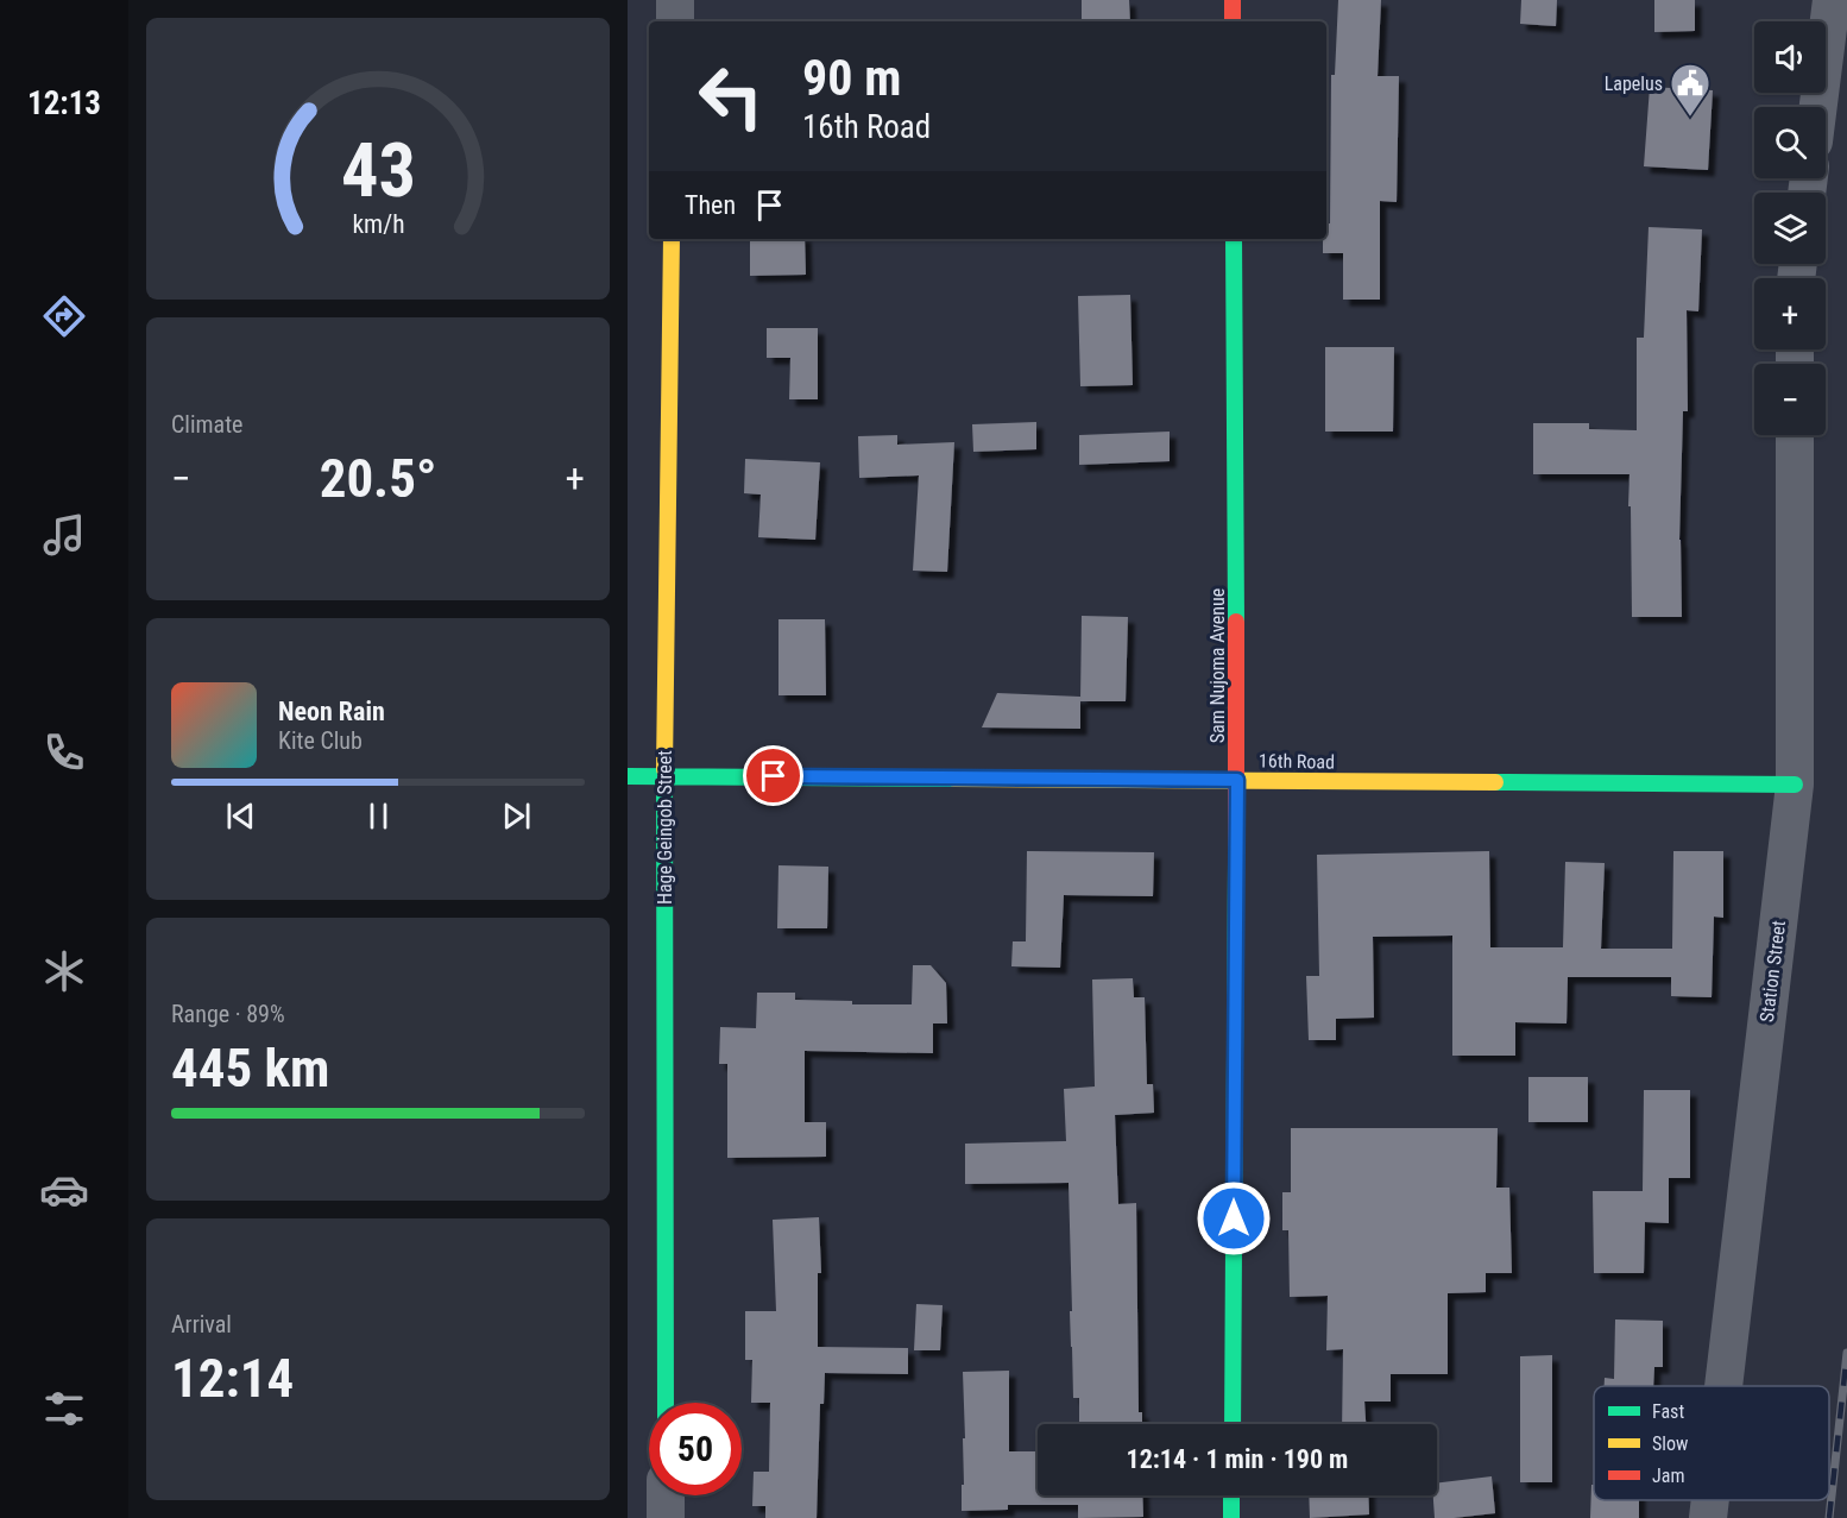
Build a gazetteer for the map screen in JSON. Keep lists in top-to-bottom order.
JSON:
{
  "streets": {
    "street": [
      "Sam Nujoma Avenue",
      "16th Road",
      "Hage Geingob Street",
      "Station Street"
    ]
  },
  "crossings": [
    ["Sam Nujoma Avenue", "16th Road"],
    ["16th Road", "Hage Geingob Street"],
    ["16th Road", "Station Street"]
  ],
  "places": {
    "public building": ["Lapelus"]
  },
  "legend": ["Fast", "Slow", "Jam"],
  "page": {
    "tabs": "12:13",
    "map_buttons": ["+", "−"],
    "turn": ["90 m", "16th Road"],
    "then": "Then",
    "tile": [
      "Climate",
      ["Range · 89%", "445 km"],
      ["Arrival", "12:14"]
    ],
    "heat": ["−", "20.5°", "+"],
    "song": ["Neon Rain", "Kite Club"],
    "limit": "50",
    "trip": "12:14 · 1 min · 190 m",
    "gauge": ["43", "km/h"]
  }
}
